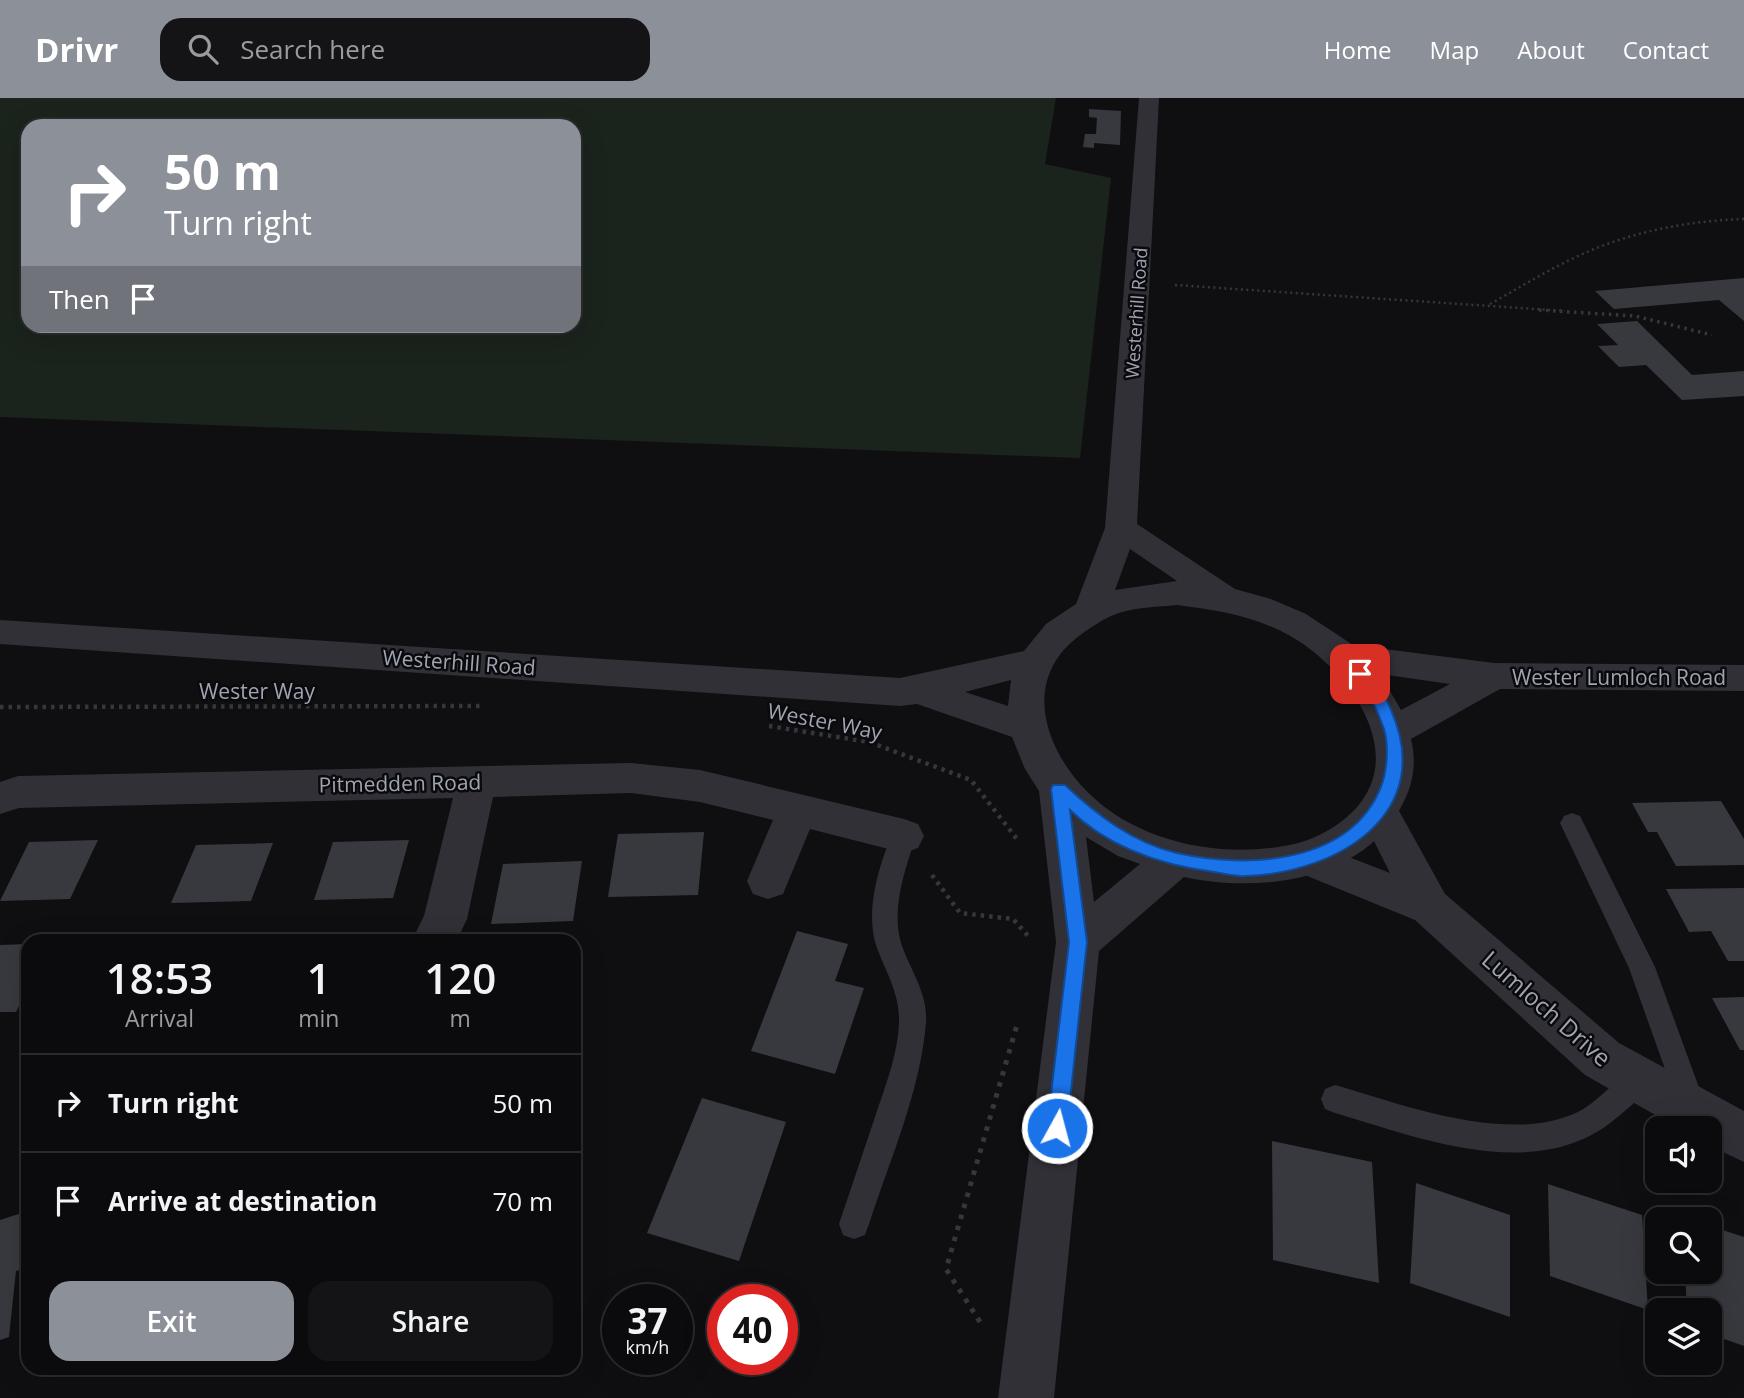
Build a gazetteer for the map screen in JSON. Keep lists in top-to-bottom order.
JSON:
{
  "streets": {
    "street": [
      "Westerhill Road",
      "Wester Lumloch Road",
      "Pitmedden Road",
      "Lumloch Drive"
    ],
    "path": ["Wester Way"]
  },
  "page": {
    "header": "Drivr",
    "search": "Search here",
    "nav": [
      "Home",
      "Map",
      "About",
      "Contact"
    ],
    "turn": ["50 m", "Turn right"],
    "then": "Then",
    "eta": [
      "18:53",
      "Arrival",
      "1",
      "min",
      "120",
      "m"
    ],
    "list": [
      {
        "name": "Turn right",
        "value": "50 m"
      },
      {
        "name": "Arrive at destination",
        "value": "70 m"
      }
    ],
    "buttons": ["Exit", "Share"],
    "speed": "37 km/h",
    "limit": "40"
  }
}
